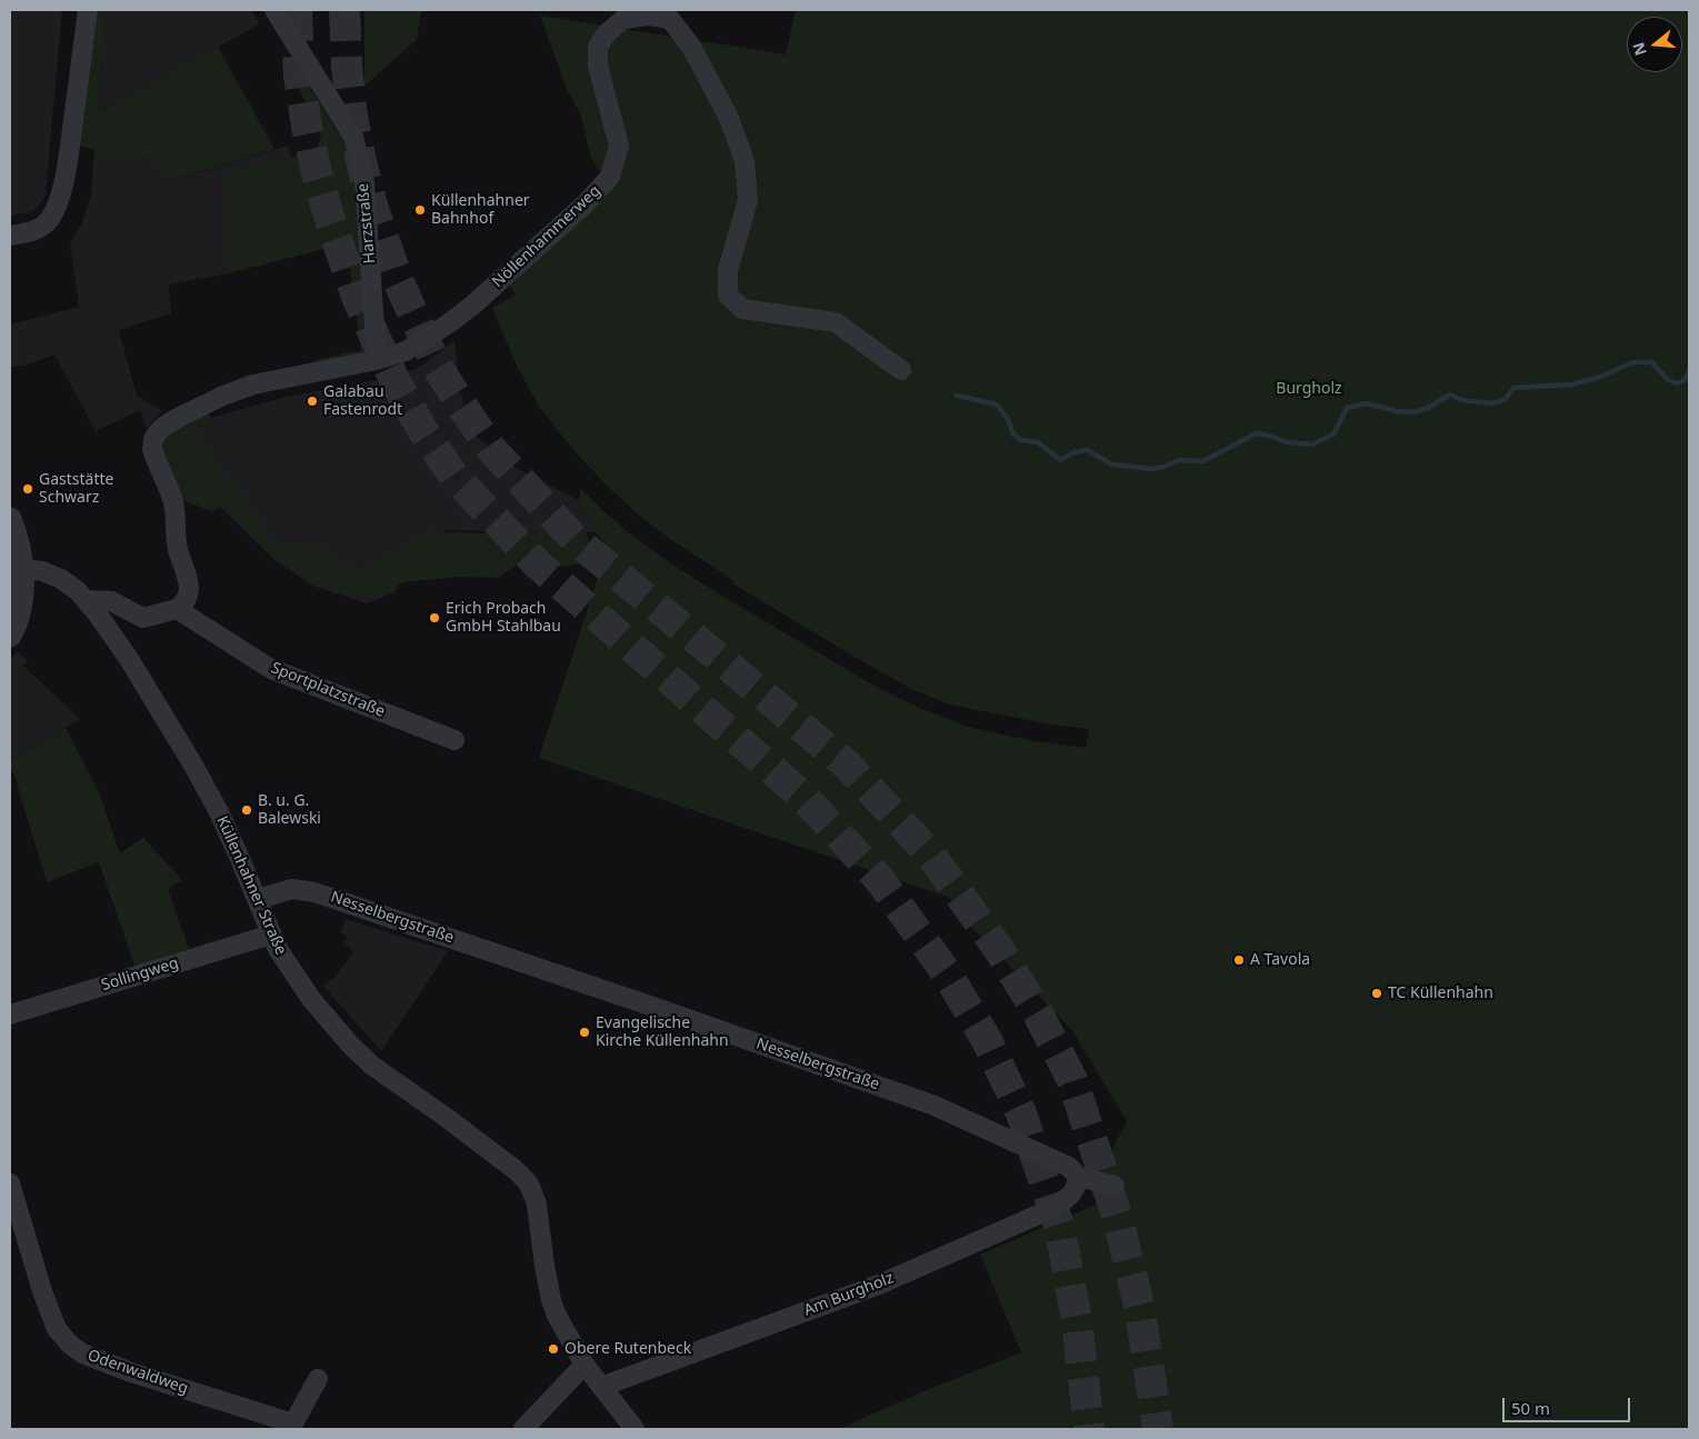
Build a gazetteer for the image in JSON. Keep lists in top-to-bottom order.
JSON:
{
  "streets": {
    "street": [
      "Harzstraße",
      "Nöllenhammerweg",
      "Sportplatzstraße",
      "Küllenhahner Straße",
      "Nesselbergstraße",
      "Sollingweg",
      "Am Burgholz",
      "Odenwaldweg"
    ]
  },
  "crossings": [
    ["Harzstraße", "Nöllenhammerweg"],
    ["Nöllenhammerweg", "Sportplatzstraße"],
    ["Küllenhahner Straße", "Nesselbergstraße"],
    ["Küllenhahner Straße", "Sollingweg"],
    ["Küllenhahner Straße", "Am Burgholz"],
    ["Nesselbergstraße", "Am Burgholz"]
  ],
  "parks": ["Burgholz"],
  "places": [
    "Küllenhahner Bahnhof",
    "Galabau Fastenrodt",
    "Gaststätte Schwarz",
    "Erich Probach GmbH Stahlbau",
    "B. u. G. Balewski",
    "A Tavola",
    "TC Küllenhahn",
    "Evangelische Kirche Küllenhahn",
    "Obere Rutenbeck"
  ],
  "scale_bar": "50 m",
  "north": "left"
}
